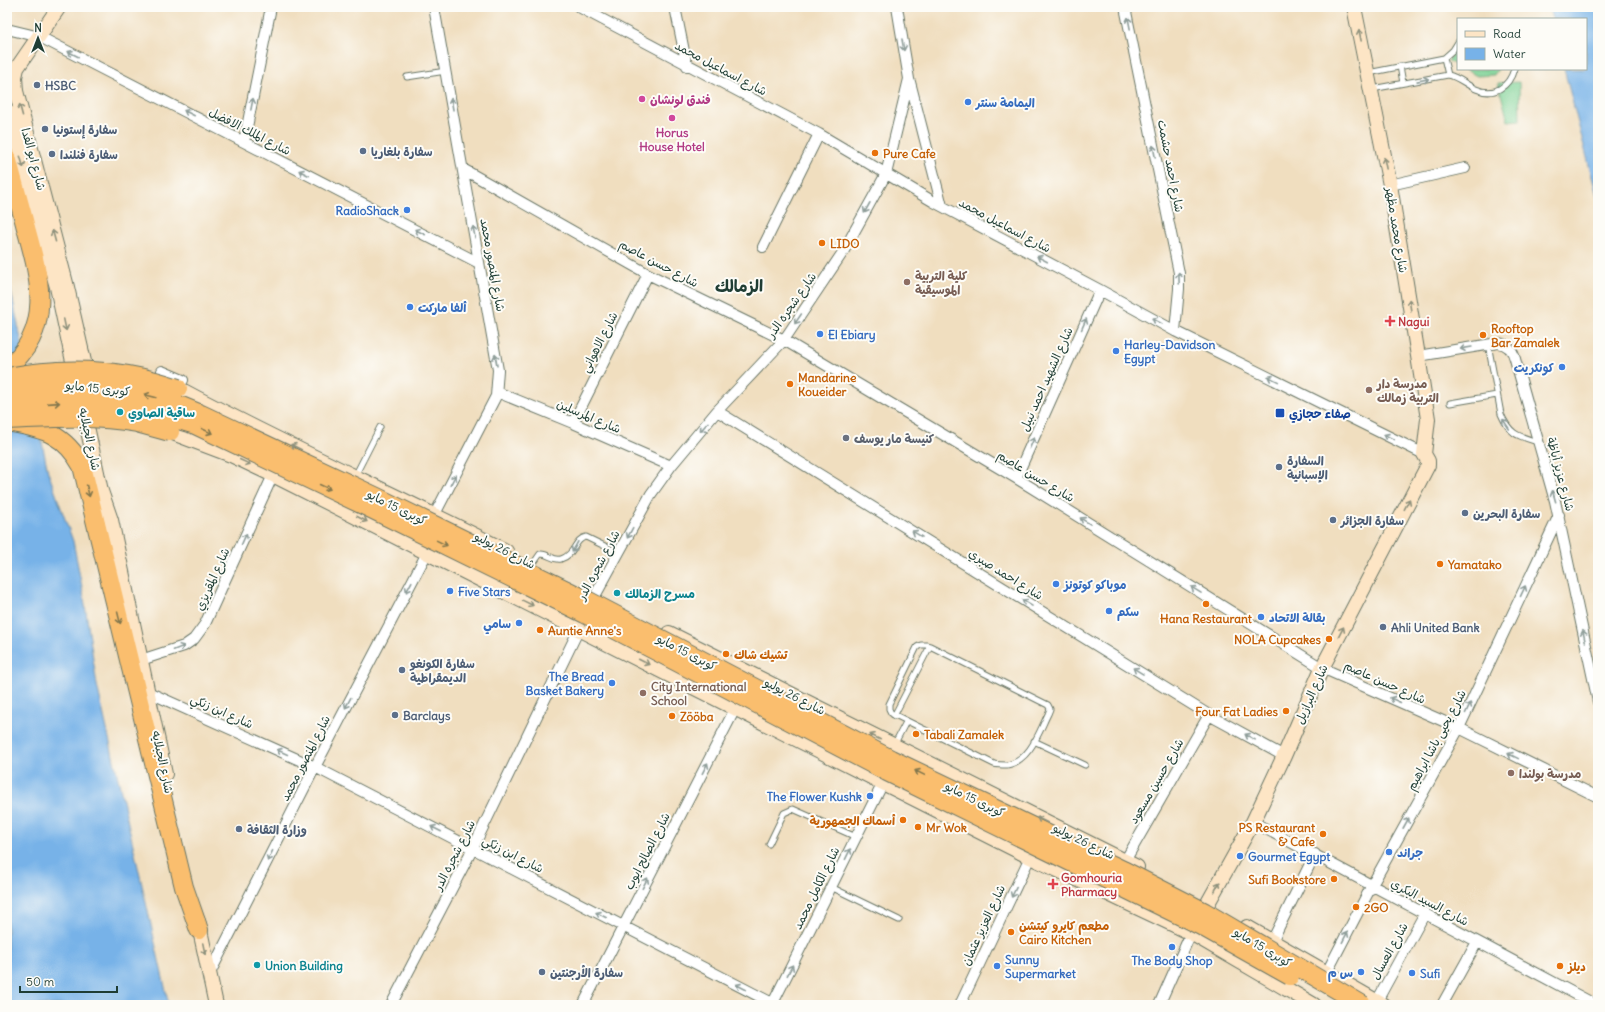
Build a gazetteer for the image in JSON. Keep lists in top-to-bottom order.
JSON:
{
  "streets": {
    "highway": ["كوبرى 15 مايو"],
    "street": [
      "شارع اسماعيل محمد",
      "شارع الملك الافضل",
      "شارع ابو الفدا",
      "شارع احمد حشمت",
      "شارع محمد مظهر",
      "شارع حسن عاصم",
      "شارع المنصور محمد",
      "شارع شجره الدر",
      "شارع الاهواني",
      "شارع الشهيد احمد نبيل",
      "شارع المرسلين",
      "شارع الجبلايه",
      "شارع عزيز أباظة",
      "شارع 26 يوليو",
      "شارع احمد صبري",
      "شارع المقريزي",
      "شارع البرازيل",
      "شارع ابن زنكي",
      "شارع يحيى باشا ابراهيم",
      "شارع حسين مسعود",
      "شارع الصالح ايوب",
      "شارع الكامل محمد",
      "شارع السيد البكري",
      "شارع العزيز عثمان",
      "شارع العسال"
    ]
  },
  "crossings": [
    ["شارع اسماعيل محمد", "شارع احمد حشمت"],
    ["شارع اسماعيل محمد", "شارع محمد مظهر"],
    ["شارع اسماعيل محمد", "شارع شجره الدر"],
    ["شارع اسماعيل محمد", "شارع الشهيد احمد نبيل"],
    ["شارع اسماعيل محمد", "شارع البرازيل"],
    ["شارع الملك الافضل", "شارع ابو الفدا"],
    ["شارع الملك الافضل", "شارع المنصور محمد"],
    ["شارع ابو الفدا", "شارع الجبلايه"],
    ["شارع محمد مظهر", "شارع عزيز أباظة"],
    ["شارع محمد مظهر", "شارع البرازيل"],
    ["شارع حسن عاصم", "شارع المنصور محمد"],
    ["شارع حسن عاصم", "شارع شجره الدر"],
    ["شارع حسن عاصم", "شارع الاهواني"],
    ["شارع حسن عاصم", "شارع الشهيد احمد نبيل"],
    ["شارع حسن عاصم", "شارع البرازيل"],
    ["شارع حسن عاصم", "شارع يحيى باشا ابراهيم"],
    ["شارع المنصور محمد", "شارع المرسلين"],
    ["شارع المنصور محمد", "شارع الجبلايه"],
    ["شارع المنصور محمد", "شارع 26 يوليو"],
    ["شارع المنصور محمد", "شارع ابن زنكي"],
    ["شارع شجره الدر", "شارع المرسلين"],
    ["شارع شجره الدر", "شارع 26 يوليو"],
    ["شارع شجره الدر", "شارع احمد صبري"],
    ["شارع شجره الدر", "شارع ابن زنكي"],
    ["شارع الاهواني", "شارع المرسلين"],
    ["كوبرى 15 مايو", "شارع 26 يوليو"],
    ["كوبرى 15 مايو", "شارع العسال"],
    ["شارع الجبلايه", "شارع المقريزي"],
    ["شارع الجبلايه", "شارع ابن زنكي"],
    ["شارع عزيز أباظة", "شارع يحيى باشا ابراهيم"],
    ["شارع 26 يوليو", "شارع البرازيل"],
    ["شارع 26 يوليو", "شارع يحيى باشا ابراهيم"],
    ["شارع 26 يوليو", "شارع حسين مسعود"],
    ["شارع 26 يوليو", "شارع العسال"],
    ["شارع احمد صبري", "شارع البرازيل"],
    ["شارع احمد صبري", "شارع حسين مسعود"],
    ["شارع البرازيل", "شارع السيد البكري"],
    ["شارع ابن زنكي", "شارع الصالح ايوب"],
    ["شارع ابن زنكي", "شارع الكامل محمد"],
    ["شارع يحيى باشا ابراهيم", "شارع السيد البكري"],
    ["شارع السيد البكري", "شارع العسال"]
  ],
  "one_way": [
    "شارع اسماعيل محمد",
    "شارع الملك الافضل",
    "شارع احمد حشمت",
    "شارع محمد مظهر",
    "شارع حسن عاصم",
    "شارع الشهيد احمد نبيل",
    "شارع عزيز أباظة",
    "شارع احمد صبري",
    "شارع المقريزي",
    "شارع البرازيل",
    "شارع ابن زنكي",
    "شارع يحيى باشا ابراهيم",
    "شارع الصالح ايوب",
    "شارع الكامل محمد",
    "شارع العزيز عثمان"
  ],
  "districts": ["الزمالك"],
  "places": {
    "other": [
      "HSBC",
      "فندق لونشان",
      "اليمامة سنتر",
      "Horus House Hotel",
      "سفارة إستونيا",
      "سفارة بلغاريا",
      "Pure Cafe",
      "سفارة فنلندا",
      "RadioShack",
      "LIDO",
      "كلية التربية الموسيقية",
      "ألفا ماركت",
      "El Ebiary",
      "Rooftop Bar Zamalek",
      "Harley-Davidson Egypt",
      "كونكريت",
      "Mandarine Koueider",
      "مدرسة دار التربية زمالك",
      "ساقية الصاوي",
      "كنيسة مار يوسف",
      "السفارة الإسبانية",
      "سفارة البحرين",
      "سفارة الجزائر",
      "Yamatako",
      "موباكو كوتونز",
      "Five Stars",
      "مسرح الزمالك",
      "Hana Restaurant",
      "سكم",
      "بقالة الاتحاد",
      "سامي",
      "Ahli United Bank",
      "Auntie Anne's",
      "NOLA Cupcakes",
      "تشيك شاك",
      "سفارة الكونغو الديمقراطية",
      "The Bread Basket Bakery",
      "City International School",
      "Four Fat Ladies",
      "Barclays",
      "Zööba",
      "Tabali Zamalek",
      "مدرسة بولندا",
      "The Flower Kushk",
      "أسماك الجمهورية",
      "Mr Wok",
      "وزارة الثقافة",
      "PS Restaurant & Cafe",
      "جراند",
      "Gourmet Egypt",
      "Sufi Bookstore",
      "2GO",
      "مطعم كايرو كيتشن Cairo Kitchen",
      "The Body Shop",
      "Union Building",
      "Sunny Supermarket",
      "ديلز",
      "سفارة الأرجنتين",
      "س م",
      "Sufi"
    ],
    "health": ["Nagui", "Gomhouria Pharmacy"],
    "transit": ["صفاء حجازي"]
  },
  "legend": ["Road", "Water"],
  "scale_bar": "50 m",
  "north": "top"
}
